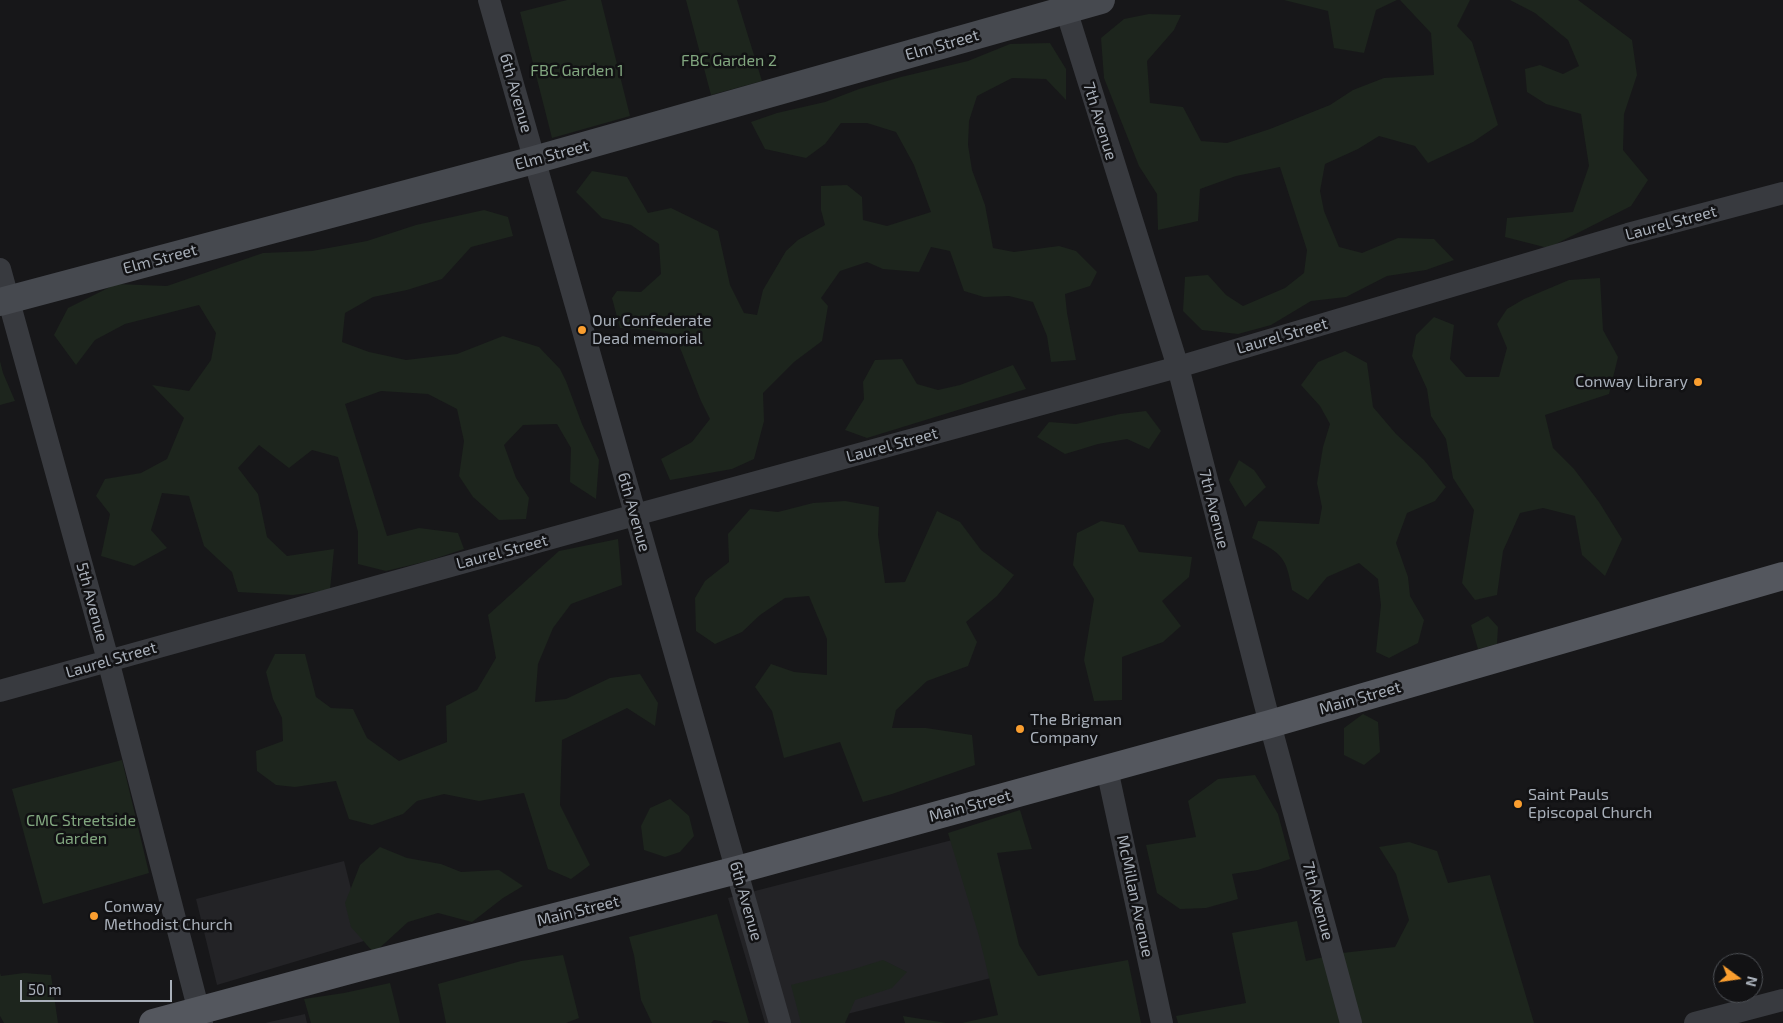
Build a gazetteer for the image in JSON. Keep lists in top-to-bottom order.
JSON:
{
  "streets": {
    "main road": ["Main Street"],
    "street": [
      "Elm Street",
      "6th Avenue",
      "7th Avenue",
      "Laurel Street",
      "5th Avenue",
      "McMillan Avenue"
    ]
  },
  "crossings": [
    ["Elm Street", "6th Avenue"],
    ["Elm Street", "7th Avenue"],
    ["Elm Street", "5th Avenue"],
    ["6th Avenue", "Laurel Street"],
    ["6th Avenue", "Main Street"],
    ["7th Avenue", "Laurel Street"],
    ["7th Avenue", "Main Street"],
    ["Laurel Street", "5th Avenue"],
    ["5th Avenue", "Main Street"],
    ["Main Street", "McMillan Avenue"]
  ],
  "parks": ["FBC Garden 2", "FBC Garden 1", "CMC Streetside Garden"],
  "places": [
    "Our Confederate Dead memorial",
    "Conway Library",
    "The Brigman Company",
    "Saint Pauls Episcopal Church",
    "Conway Methodist Church"
  ],
  "scale_bar": "50 m",
  "north": "right"
}
